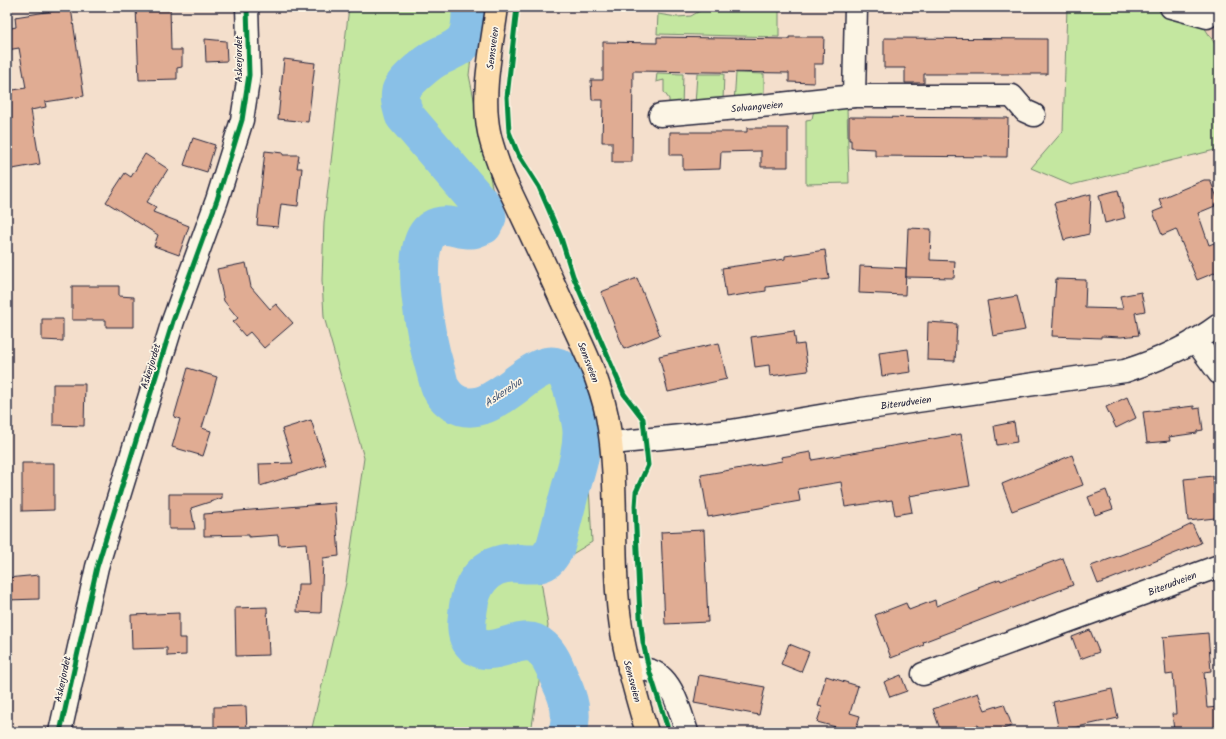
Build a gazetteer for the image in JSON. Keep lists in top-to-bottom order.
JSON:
{
  "streets": {
    "main road": ["Semsveien"],
    "street": ["Askerjordet", "Solvangveien", "Biterudveien"]
  },
  "crossings": [
    ["Semsveien", "Biterudveien"]
  ],
  "water": ["Askerelva"]
}
